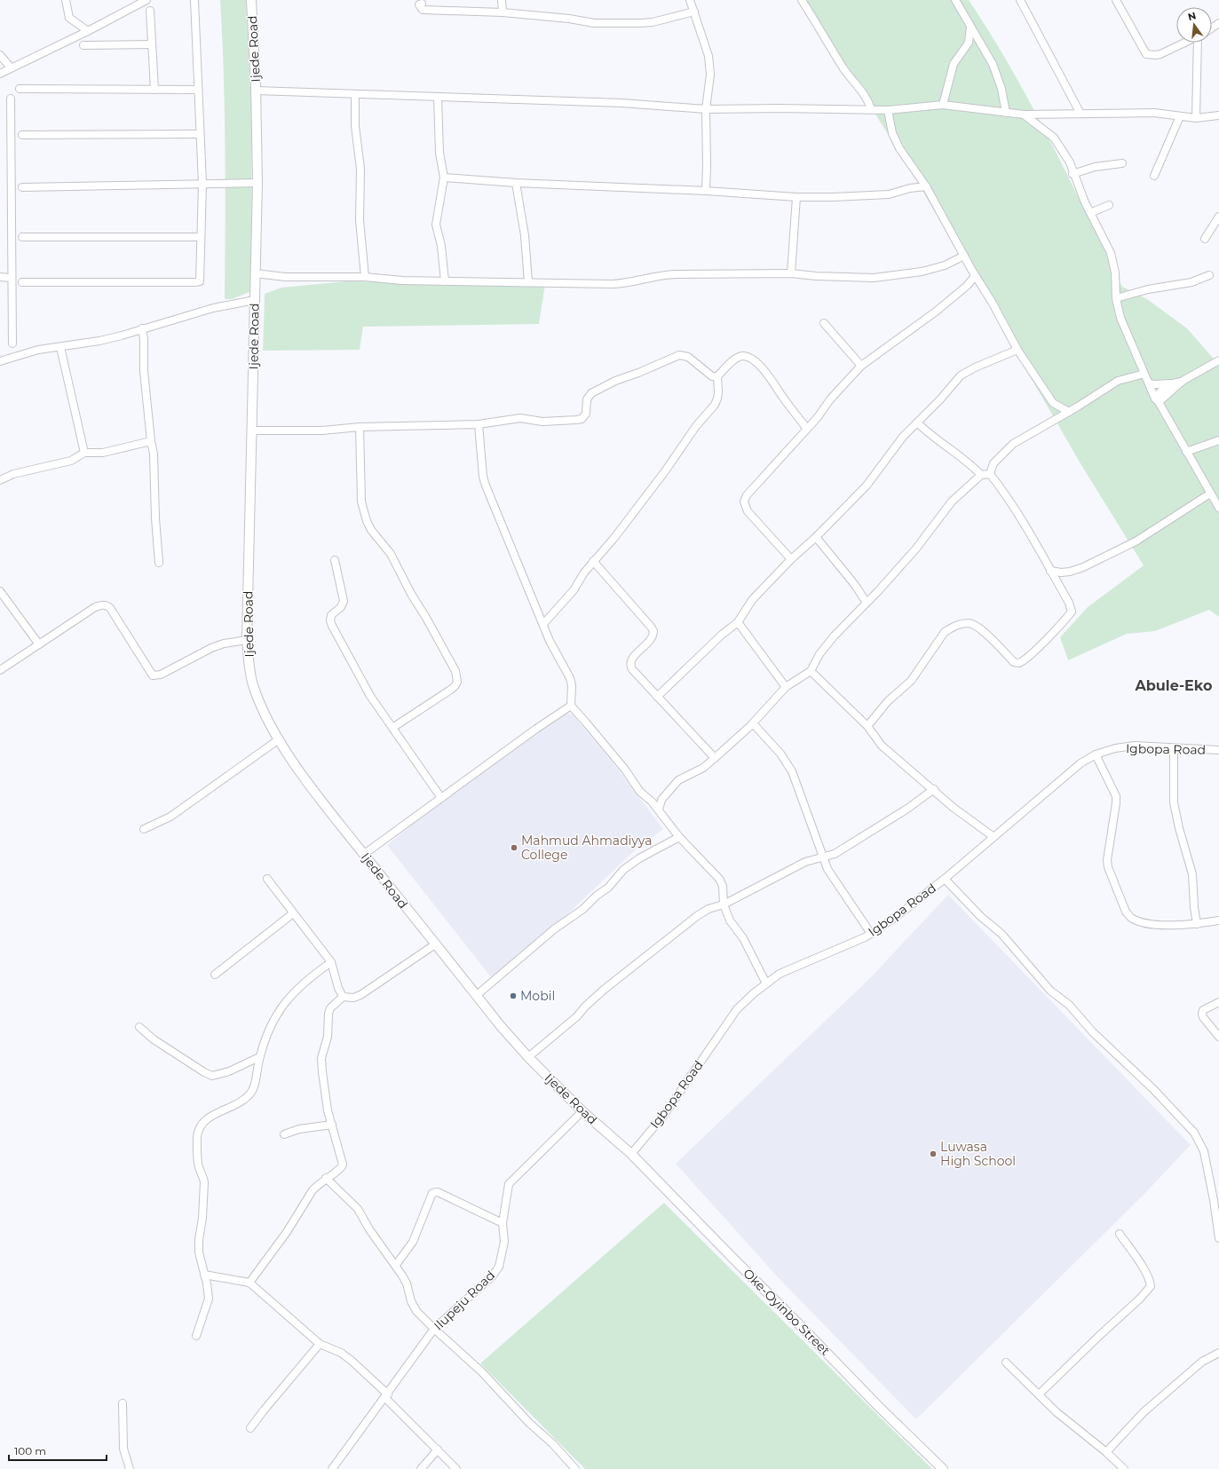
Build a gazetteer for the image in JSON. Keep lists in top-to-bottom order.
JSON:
{
  "streets": {
    "main road": ["Ijede Road", "Oke-Oyinbo Street"],
    "street": ["Igbopa Road", "Ilupeju Road"]
  },
  "crossings": [
    ["Ijede Road", "Igbopa Road"],
    ["Ijede Road", "Ilupeju Road"],
    ["Ijede Road", "Oke-Oyinbo Street"],
    ["Igbopa Road", "Oke-Oyinbo Street"]
  ],
  "districts": ["Abule-Eko"],
  "places": ["Mahmud Ahmadiyya College", "Mobil", "Luwasa High School"],
  "scale_bar": "100 m",
  "north": "top"
}
